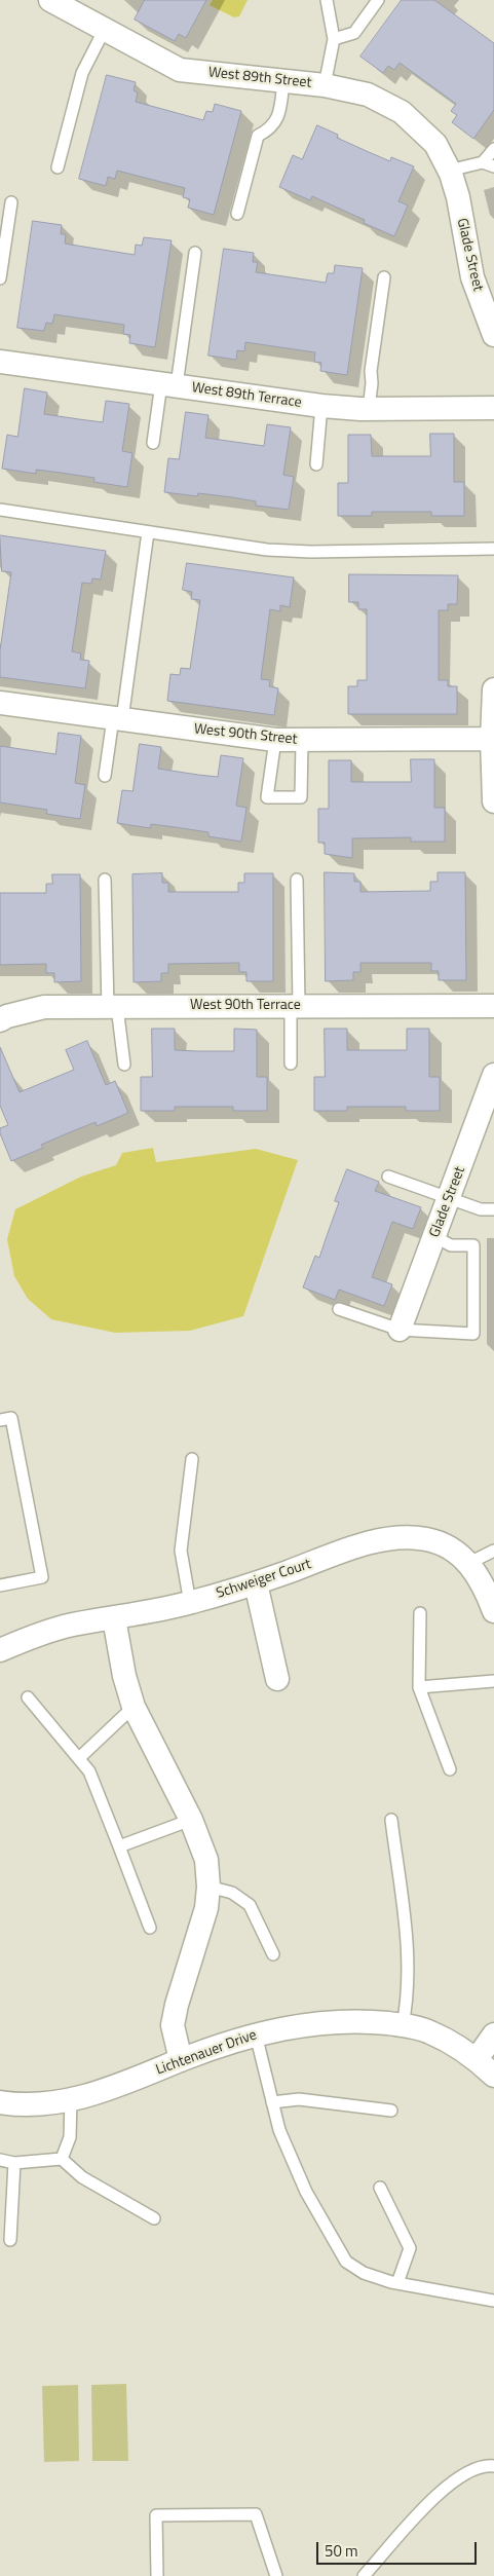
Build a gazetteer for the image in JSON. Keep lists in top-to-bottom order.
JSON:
{
  "streets": {
    "street": [
      "West 89th Street",
      "Glade Street",
      "West 89th Terrace",
      "West 90th Street",
      "West 90th Terrace",
      "Schweiger Court",
      "Lichtenauer Drive"
    ]
  },
  "crossings": [
    ["West 89th Street", "Glade Street"]
  ],
  "scale_bar": "50 m"
}
